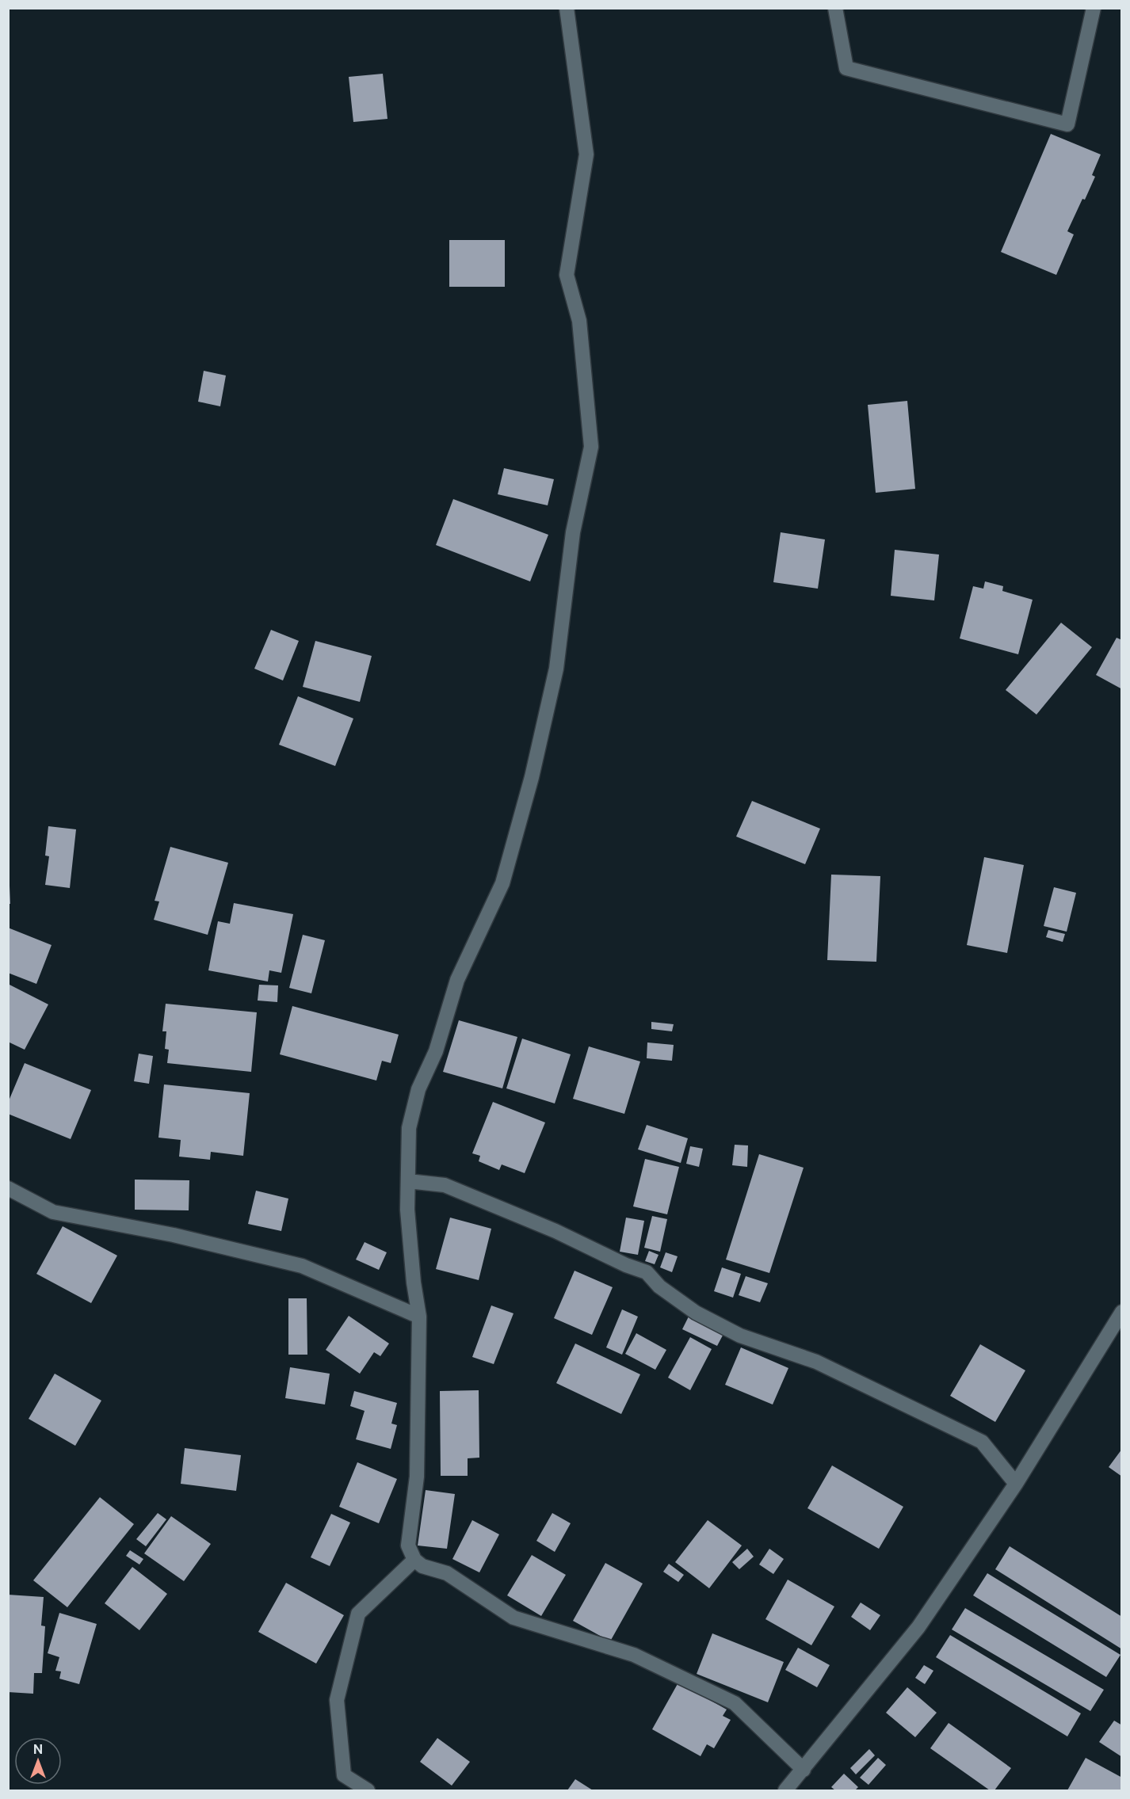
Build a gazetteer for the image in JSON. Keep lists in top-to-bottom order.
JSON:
{
  "north": "top"
}
